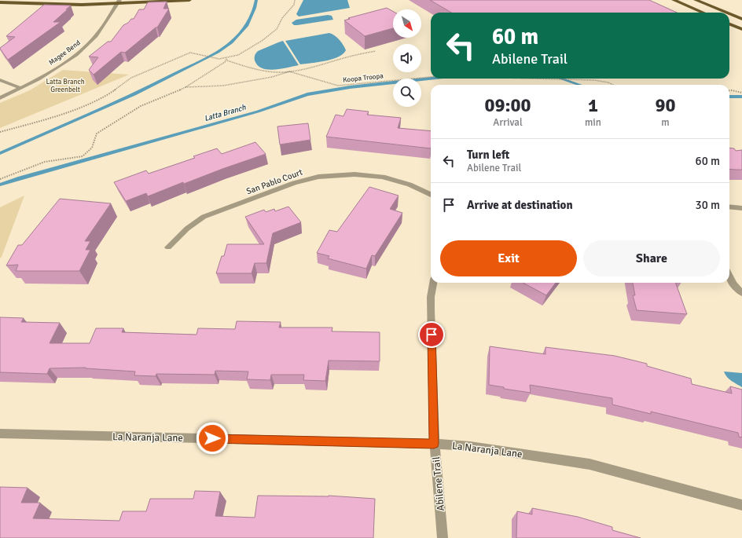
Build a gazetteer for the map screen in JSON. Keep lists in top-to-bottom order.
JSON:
{
  "streets": {
    "street": [
      "Magee Bend",
      "San Pablo Court",
      "La Naranja Lane",
      "Abilene Trail"
    ],
    "path": ["Koopa Troopa"]
  },
  "crossings": [
    ["La Naranja Lane", "Abilene Trail"]
  ],
  "water": ["Latta Branch"],
  "parks": ["Latta Branch Greenbelt"],
  "north": "bottom right",
  "page": {
    "turn": ["60 m", "Abilene Trail"],
    "eta": [
      "09:00",
      "Arrival",
      "1",
      "min",
      "90",
      "m"
    ],
    "list": [
      {
        "name": "Turn left",
        "note": "Abilene Trail",
        "value": "60 m"
      },
      {
        "name": "Arrive at destination",
        "value": "30 m"
      }
    ],
    "buttons": ["Exit", "Share"]
  }
}
